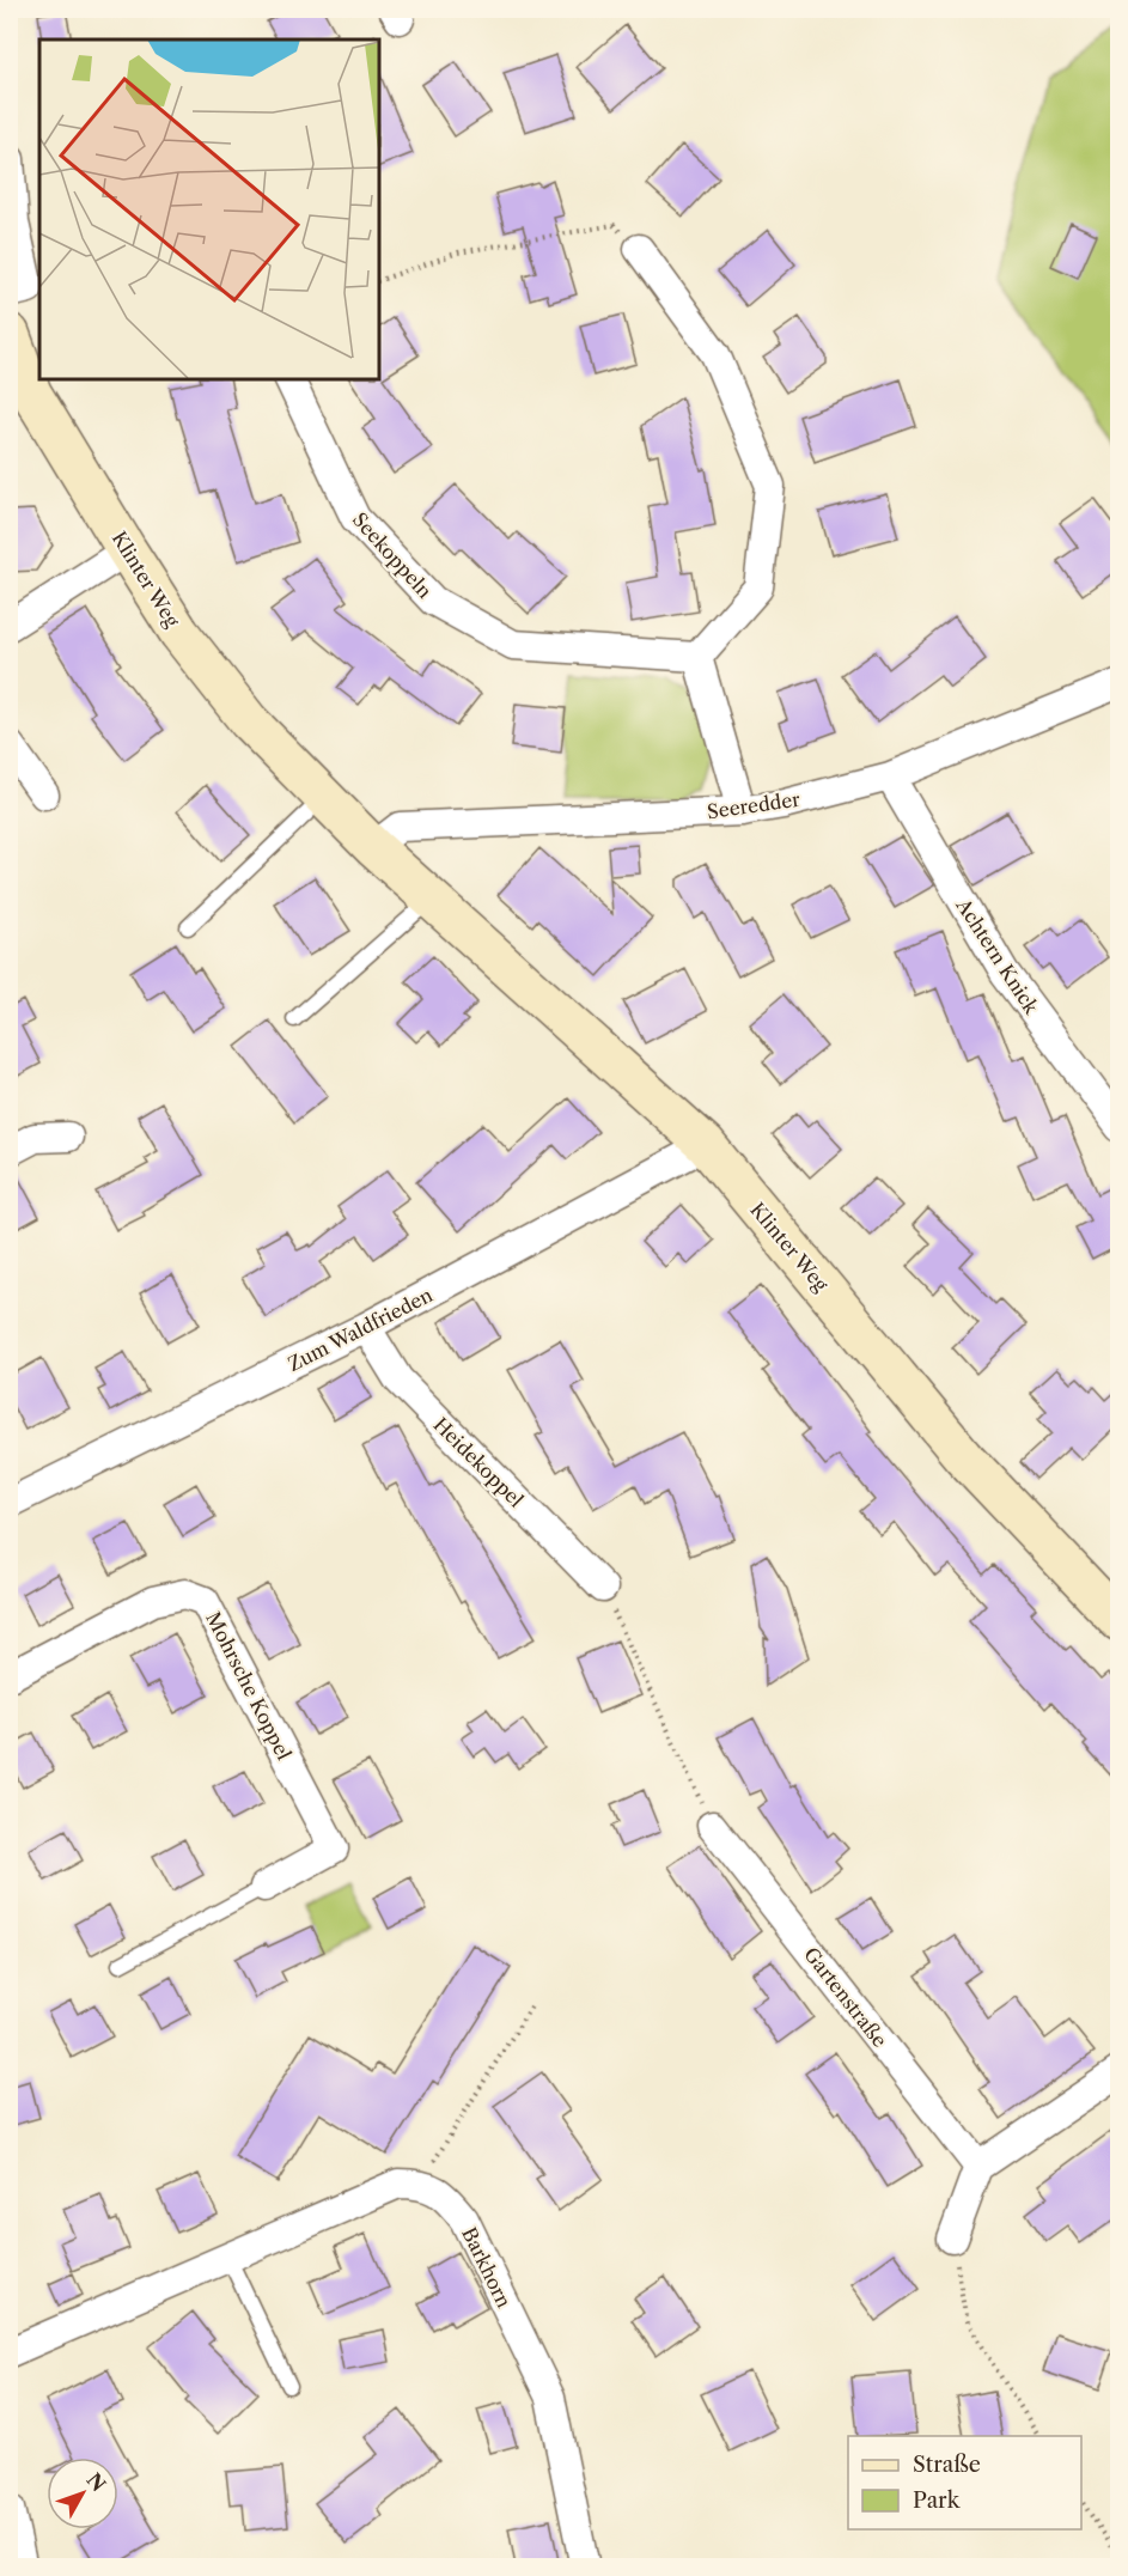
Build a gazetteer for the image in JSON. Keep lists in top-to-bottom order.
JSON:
{
  "streets": {
    "street": [
      "Seekoppeln",
      "Klinter Weg",
      "Seeredder",
      "Achtern Knick",
      "Zum Waldfrieden",
      "Heidekoppel",
      "Mohrsche Koppel",
      "Gartenstraße",
      "Barkhorn"
    ]
  },
  "crossings": [
    ["Klinter Weg", "Seeredder"],
    ["Klinter Weg", "Zum Waldfrieden"],
    ["Seeredder", "Achtern Knick"],
    ["Zum Waldfrieden", "Heidekoppel"]
  ],
  "legend": ["Straße", "Park"],
  "north": "top right"
}
